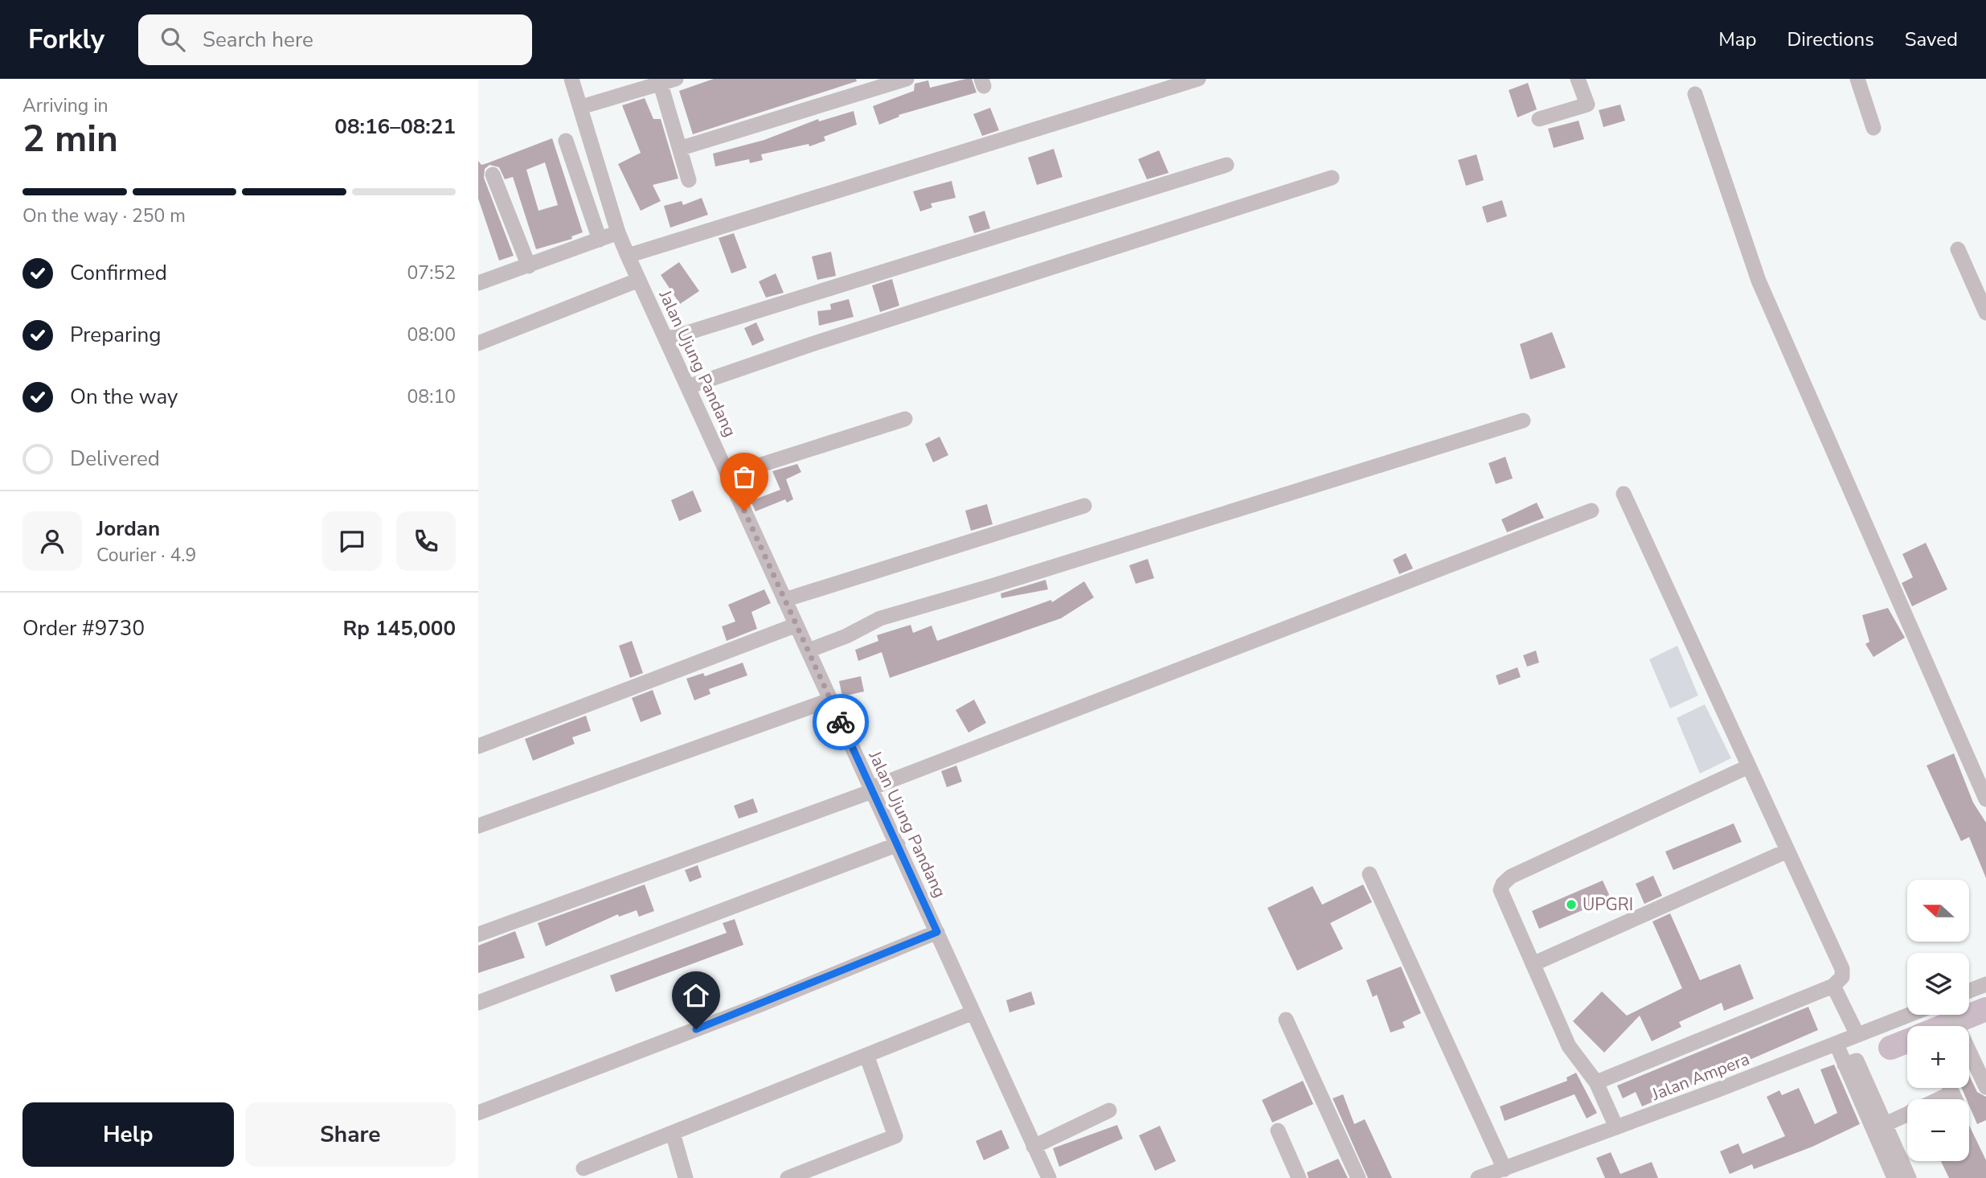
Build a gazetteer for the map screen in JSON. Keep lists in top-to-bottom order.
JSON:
{
  "streets": {
    "street": ["Jalan Ujung Pandang", "Jalan Ampera"]
  },
  "places": ["UPGRI"],
  "north": "left",
  "page": {
    "header": "Forkly",
    "search": "Search here",
    "nav": ["Map", "Directions", "Saved"],
    "heading": ["2 min", "Arriving in", "08:16–08:21"],
    "panel": [
      "Jordan",
      "Courier · 4.9",
      "Order #9730",
      "Rp 145,000"
    ],
    "bar": "On the way · 250 m",
    "list": [
      ["Confirmed", "07:52"],
      ["Preparing", "08:00"],
      ["On the way", "08:10"],
      "Delivered"
    ],
    "map_buttons": ["+", "−"],
    "buttons": ["Help", "Share"]
  }
}
